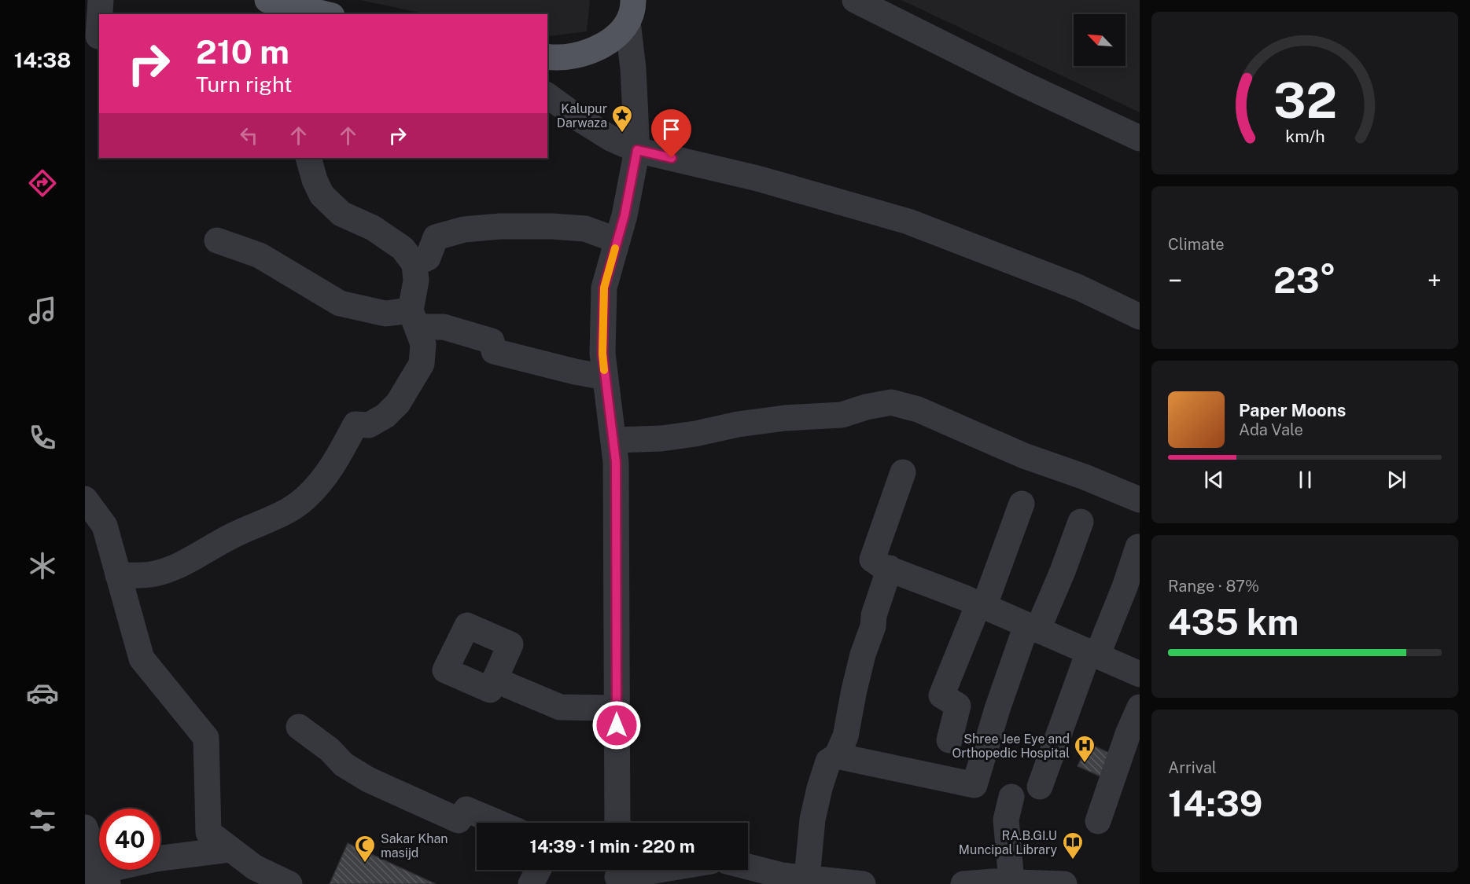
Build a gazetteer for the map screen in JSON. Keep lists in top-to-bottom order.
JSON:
{
  "places": {
    "place": ["Kalupur Darwaza"],
    "hospital": ["Shree Jee Eye and Orthopedic Hospital"],
    "library": ["RA.B.GI.U Muncipal Library"],
    "mosque": ["Sakar Khan masijd"]
  },
  "north": "top left",
  "page": {
    "tabs": "14:38",
    "turn": ["210 m", "Turn right"],
    "tile": [
      "Climate",
      ["Range · 87%", "435 km"],
      ["Arrival", "14:39"]
    ],
    "heat": ["−", "23°", "+"],
    "song": ["Paper Moons", "Ada Vale"],
    "limit": "40",
    "trip": "14:39 · 1 min · 220 m",
    "gauge": ["32", "km/h"]
  }
}
